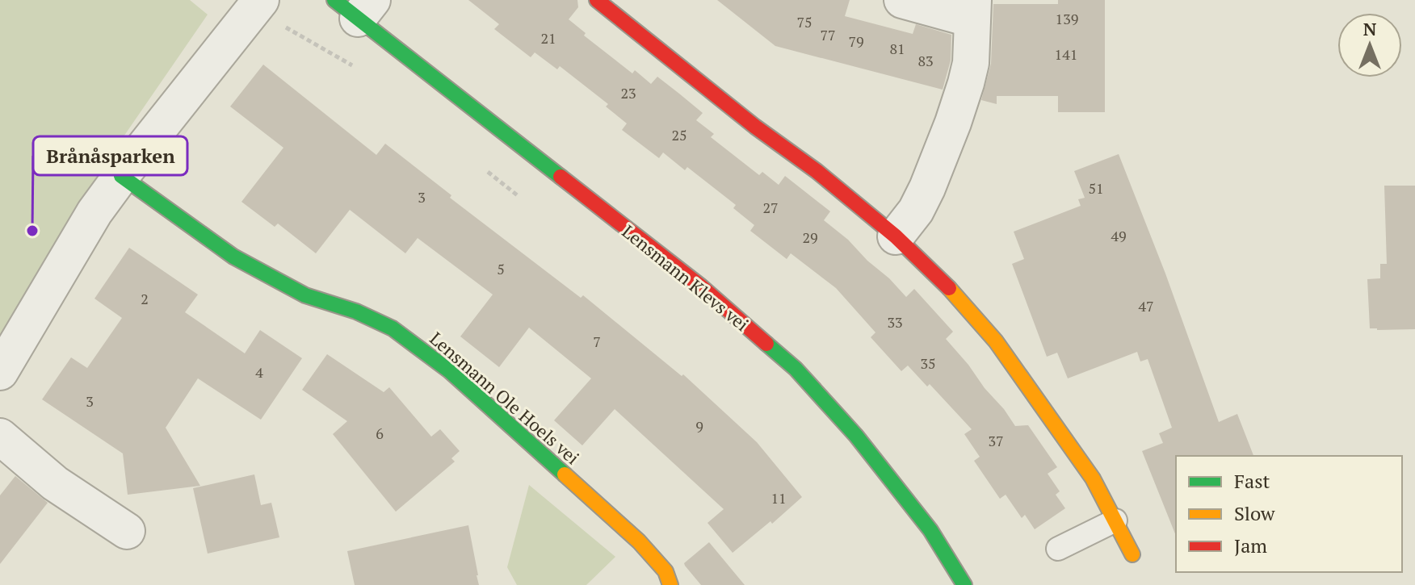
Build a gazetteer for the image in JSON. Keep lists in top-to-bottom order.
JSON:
{
  "streets": {
    "street": ["Lensmann Klevs vei", "Lensmann Ole Hoels vei"]
  },
  "places": ["Brånåsparken"],
  "house_numbers": [
    "139",
    "75",
    "77",
    "21",
    "79",
    "81",
    "141",
    "83",
    "23",
    "25",
    "51",
    "3",
    "27",
    "49",
    "29",
    "5",
    "2",
    "47",
    "33",
    "7",
    "35",
    "4",
    "3",
    "9",
    "6",
    "37",
    "11"
  ],
  "legend": ["Fast", "Slow", "Jam"],
  "north": "top"
}
